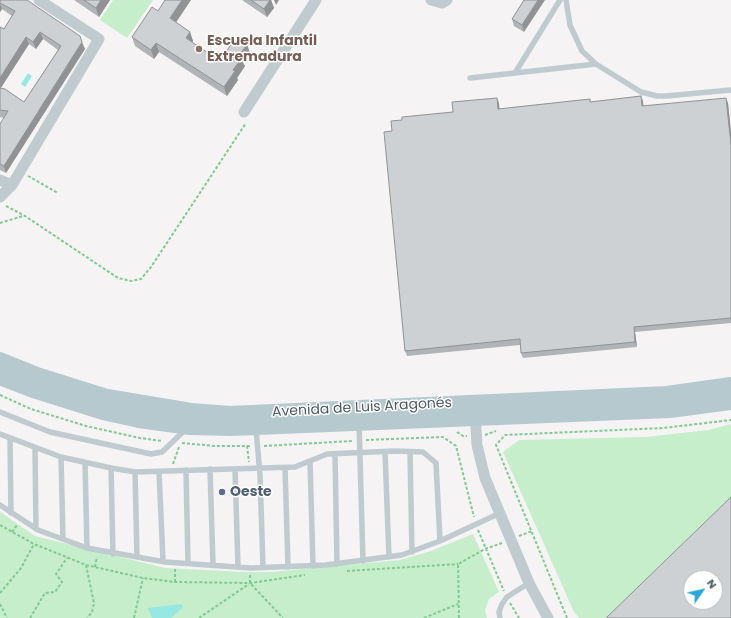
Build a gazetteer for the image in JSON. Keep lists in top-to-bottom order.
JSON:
{
  "streets": {
    "main road": ["Avenida de Luis Aragonés"]
  },
  "places": ["Escuela Infantil Extremadura", "Oeste"],
  "north": "top right"
}
